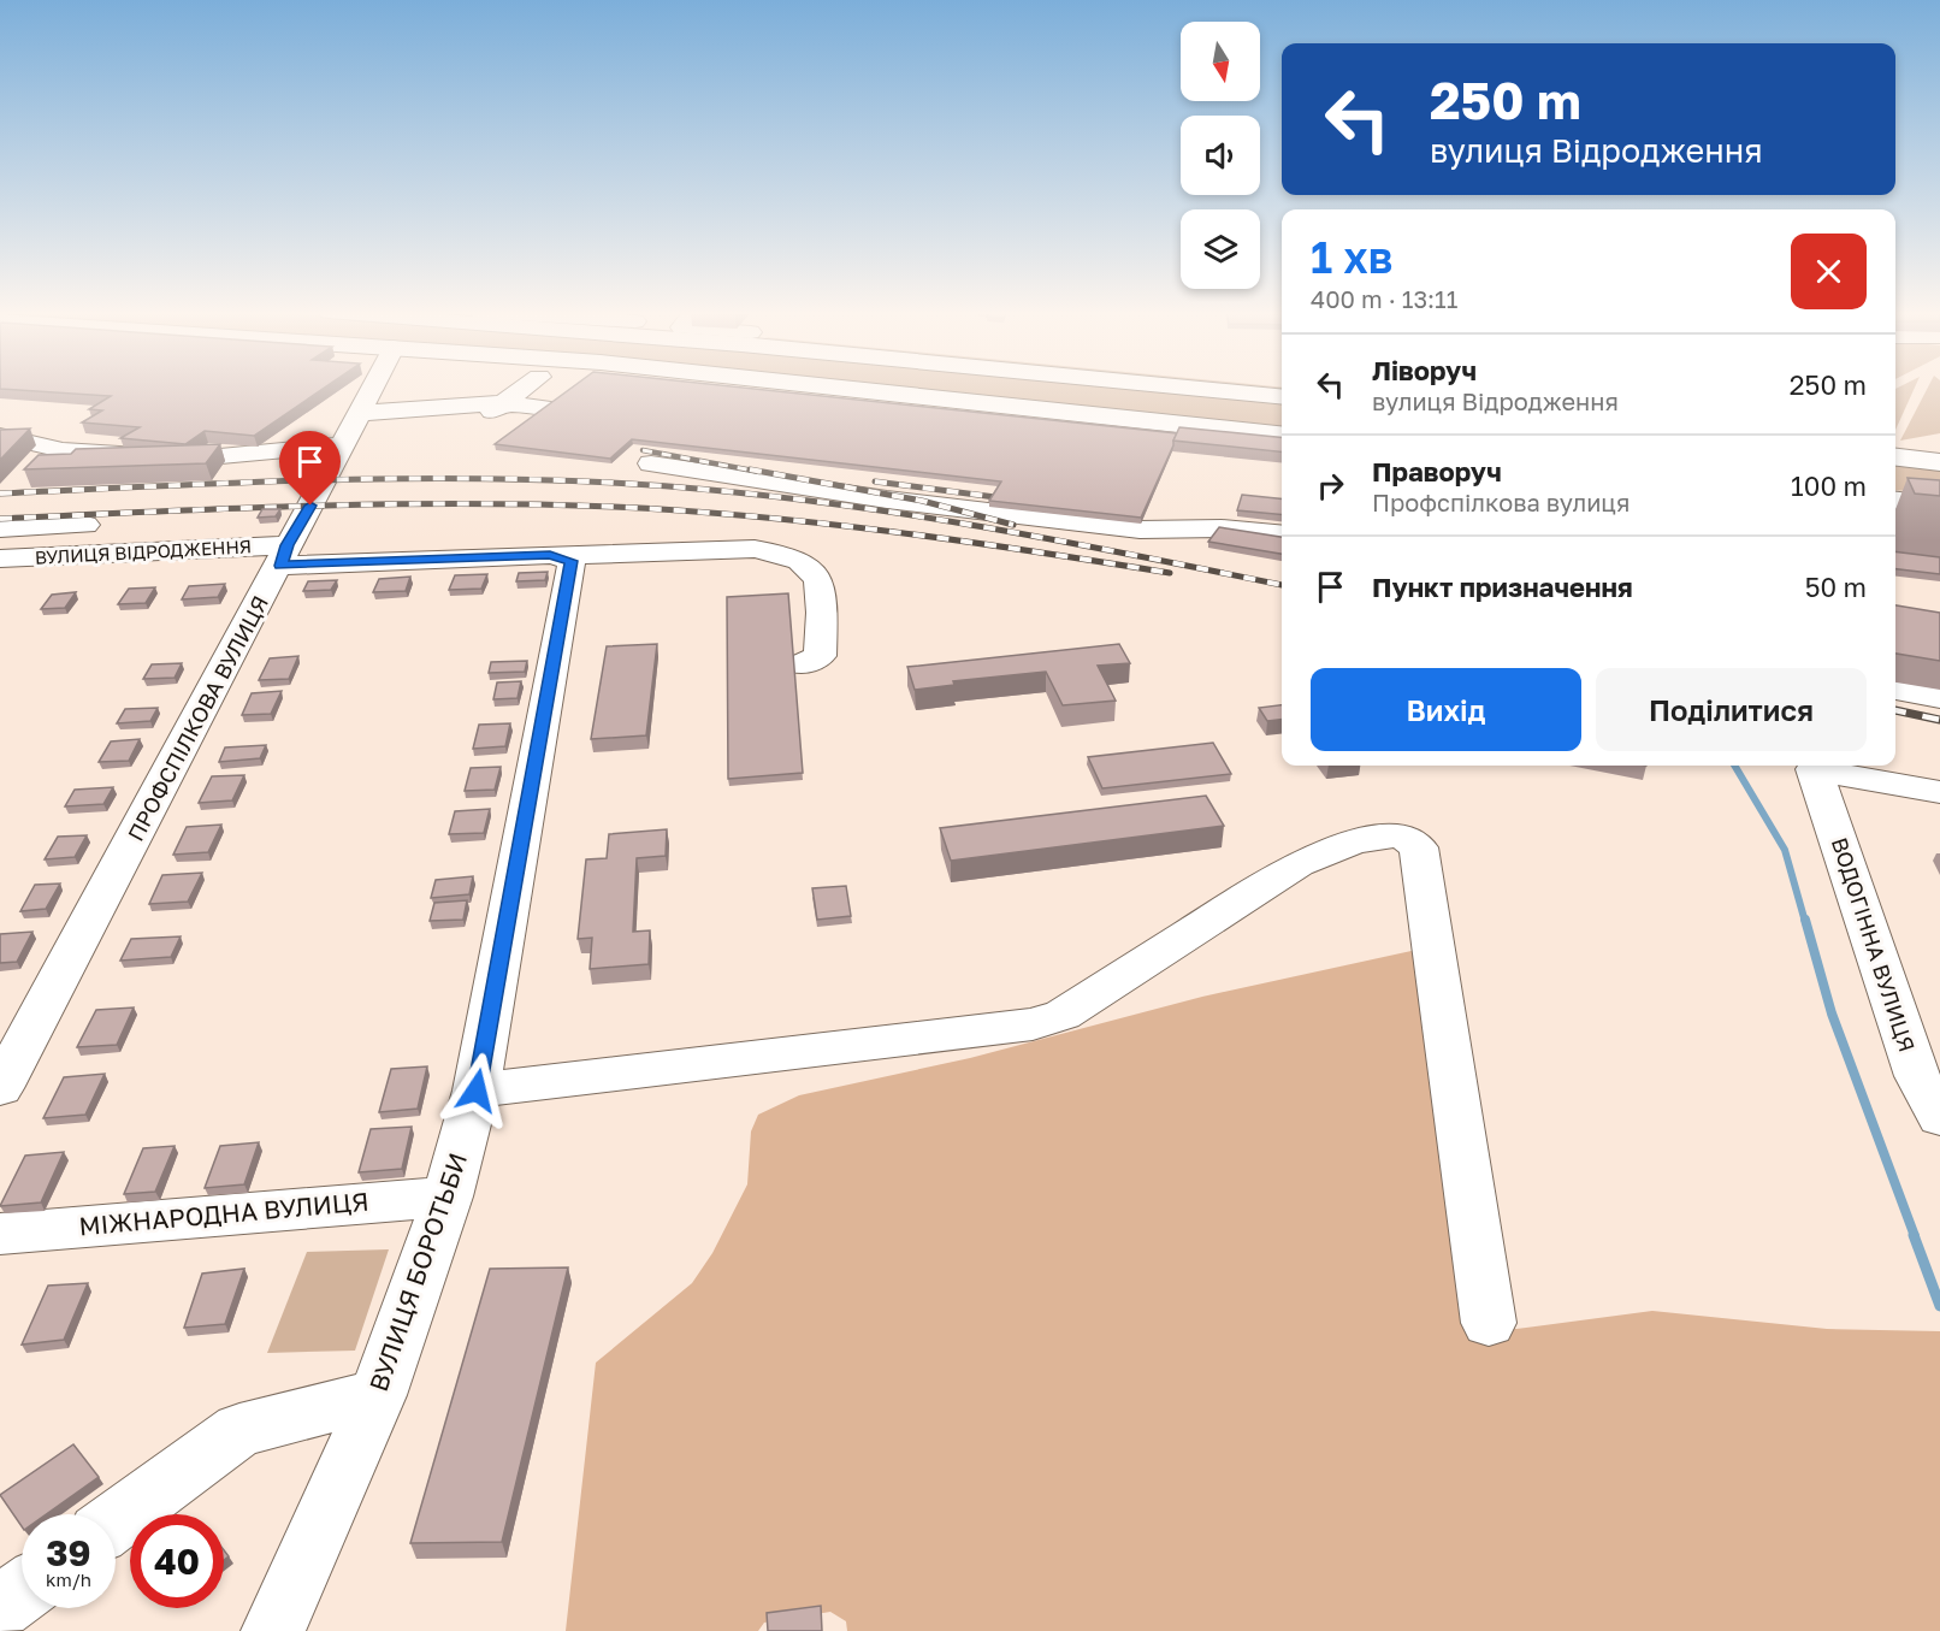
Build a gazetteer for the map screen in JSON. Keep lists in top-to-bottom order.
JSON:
{
  "streets": {
    "street": [
      "ВУЛИЦЯ ВІДРОДЖЕННЯ",
      "ПРОФСПІЛКОВА ВУЛИЦЯ",
      "ВОДОГІННА ВУЛИЦЯ",
      "МІЖНАРОДНА ВУЛИЦЯ",
      "ВУЛИЦЯ БОРОТЬБИ"
    ]
  },
  "crossings": [
    ["ВУЛИЦЯ ВІДРОДЖЕННЯ", "ПРОФСПІЛКОВА ВУЛИЦЯ"],
    ["ВУЛИЦЯ ВІДРОДЖЕННЯ", "ВУЛИЦЯ БОРОТЬБИ"],
    ["МІЖНАРОДНА ВУЛИЦЯ", "ВУЛИЦЯ БОРОТЬБИ"]
  ],
  "north": "bottom",
  "page": {
    "turn": ["250 m", "вулиця Відродження"],
    "heading": ["1 хв", "400 m · 13:11"],
    "list": [
      {
        "name": "Ліворуч",
        "note": "вулиця Відродження",
        "value": "250 m"
      },
      {
        "name": "Праворуч",
        "note": "Профспілкова вулиця",
        "value": "100 m"
      },
      {
        "name": "Пункт призначення",
        "value": "50 m"
      }
    ],
    "buttons": ["Вихід", "Поділитися"],
    "speed": "39 km/h",
    "limit": "40"
  }
}
